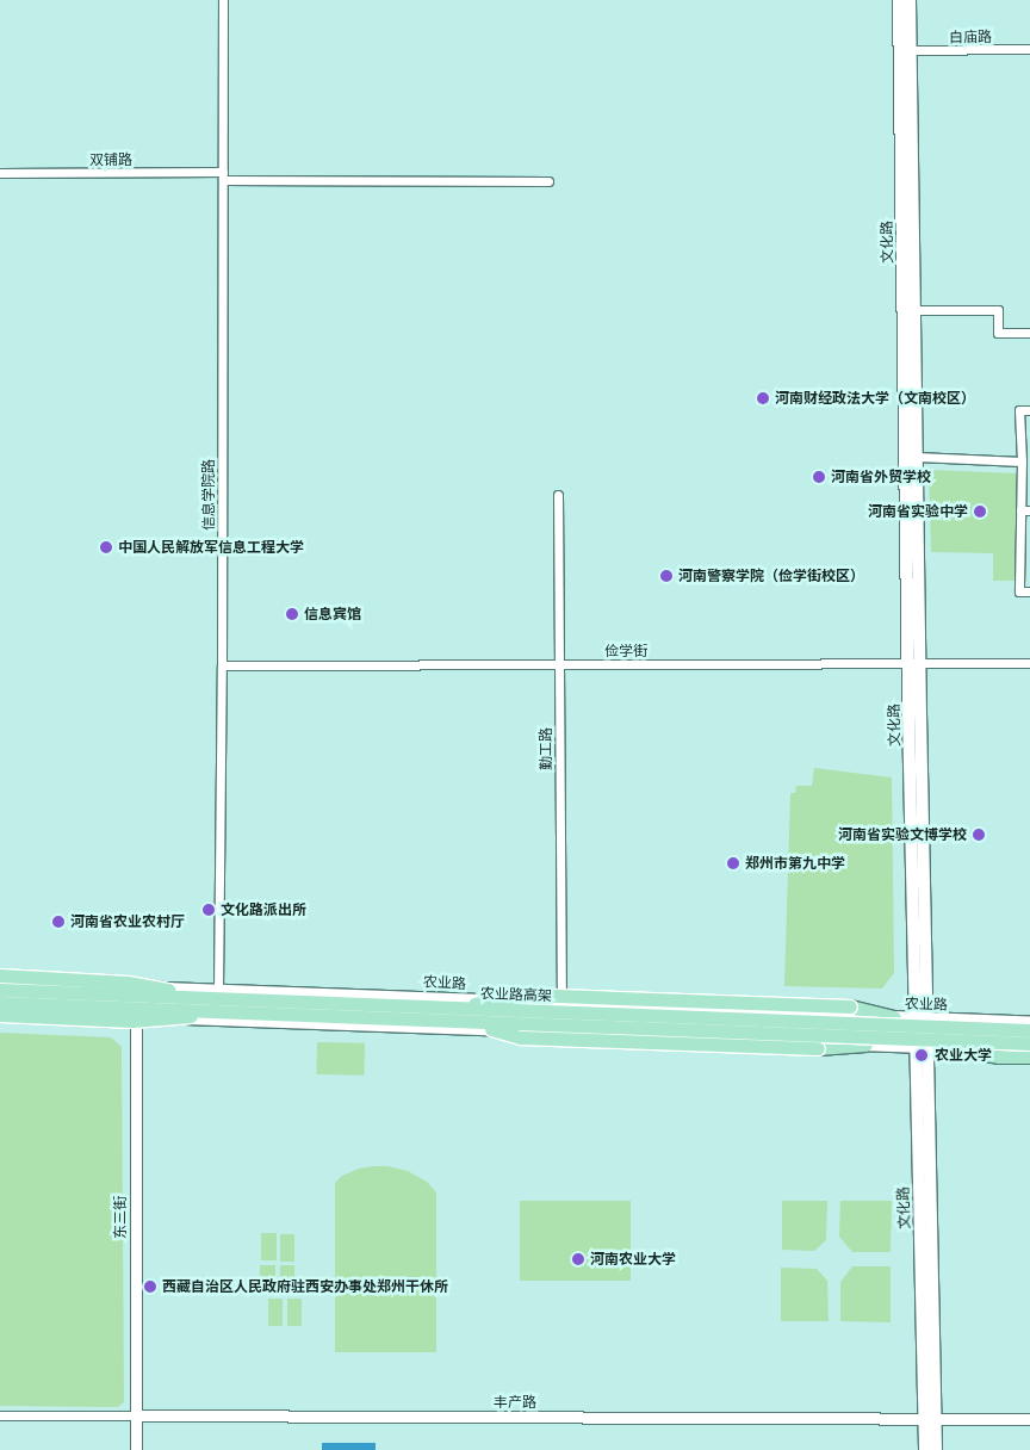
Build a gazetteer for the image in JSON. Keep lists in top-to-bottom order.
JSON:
{
  "streets": {
    "highway": ["农业路高架"],
    "main road": ["文化路"],
    "street": [
      "白庙路",
      "双铺路",
      "信息学院路",
      "俭学街",
      "勤工路",
      "农业路",
      "东三街",
      "丰产路"
    ]
  },
  "crossings": [
    ["白庙路", "文化路"],
    ["双铺路", "信息学院路"],
    ["文化路", "俭学街"],
    ["文化路", "农业路"],
    ["文化路", "丰产路"],
    ["信息学院路", "俭学街"],
    ["信息学院路", "农业路"],
    ["俭学街", "勤工路"],
    ["勤工路", "农业路"],
    ["农业路", "东三街"],
    ["东三街", "丰产路"]
  ],
  "places": [
    "河南财经政法大学（文南校区）",
    "河南省外贸学校",
    "河南省实验中学",
    "中国人民解放军信息工程大学",
    "河南警察学院（俭学街校区）",
    "信息宾馆",
    "河南省实验文博学校",
    "郑州市第九中学",
    "文化路派出所",
    "河南省农业农村厅",
    "农业大学",
    "河南农业大学",
    "西藏自治区人民政府驻西安办事处郑州干休所"
  ]
}
